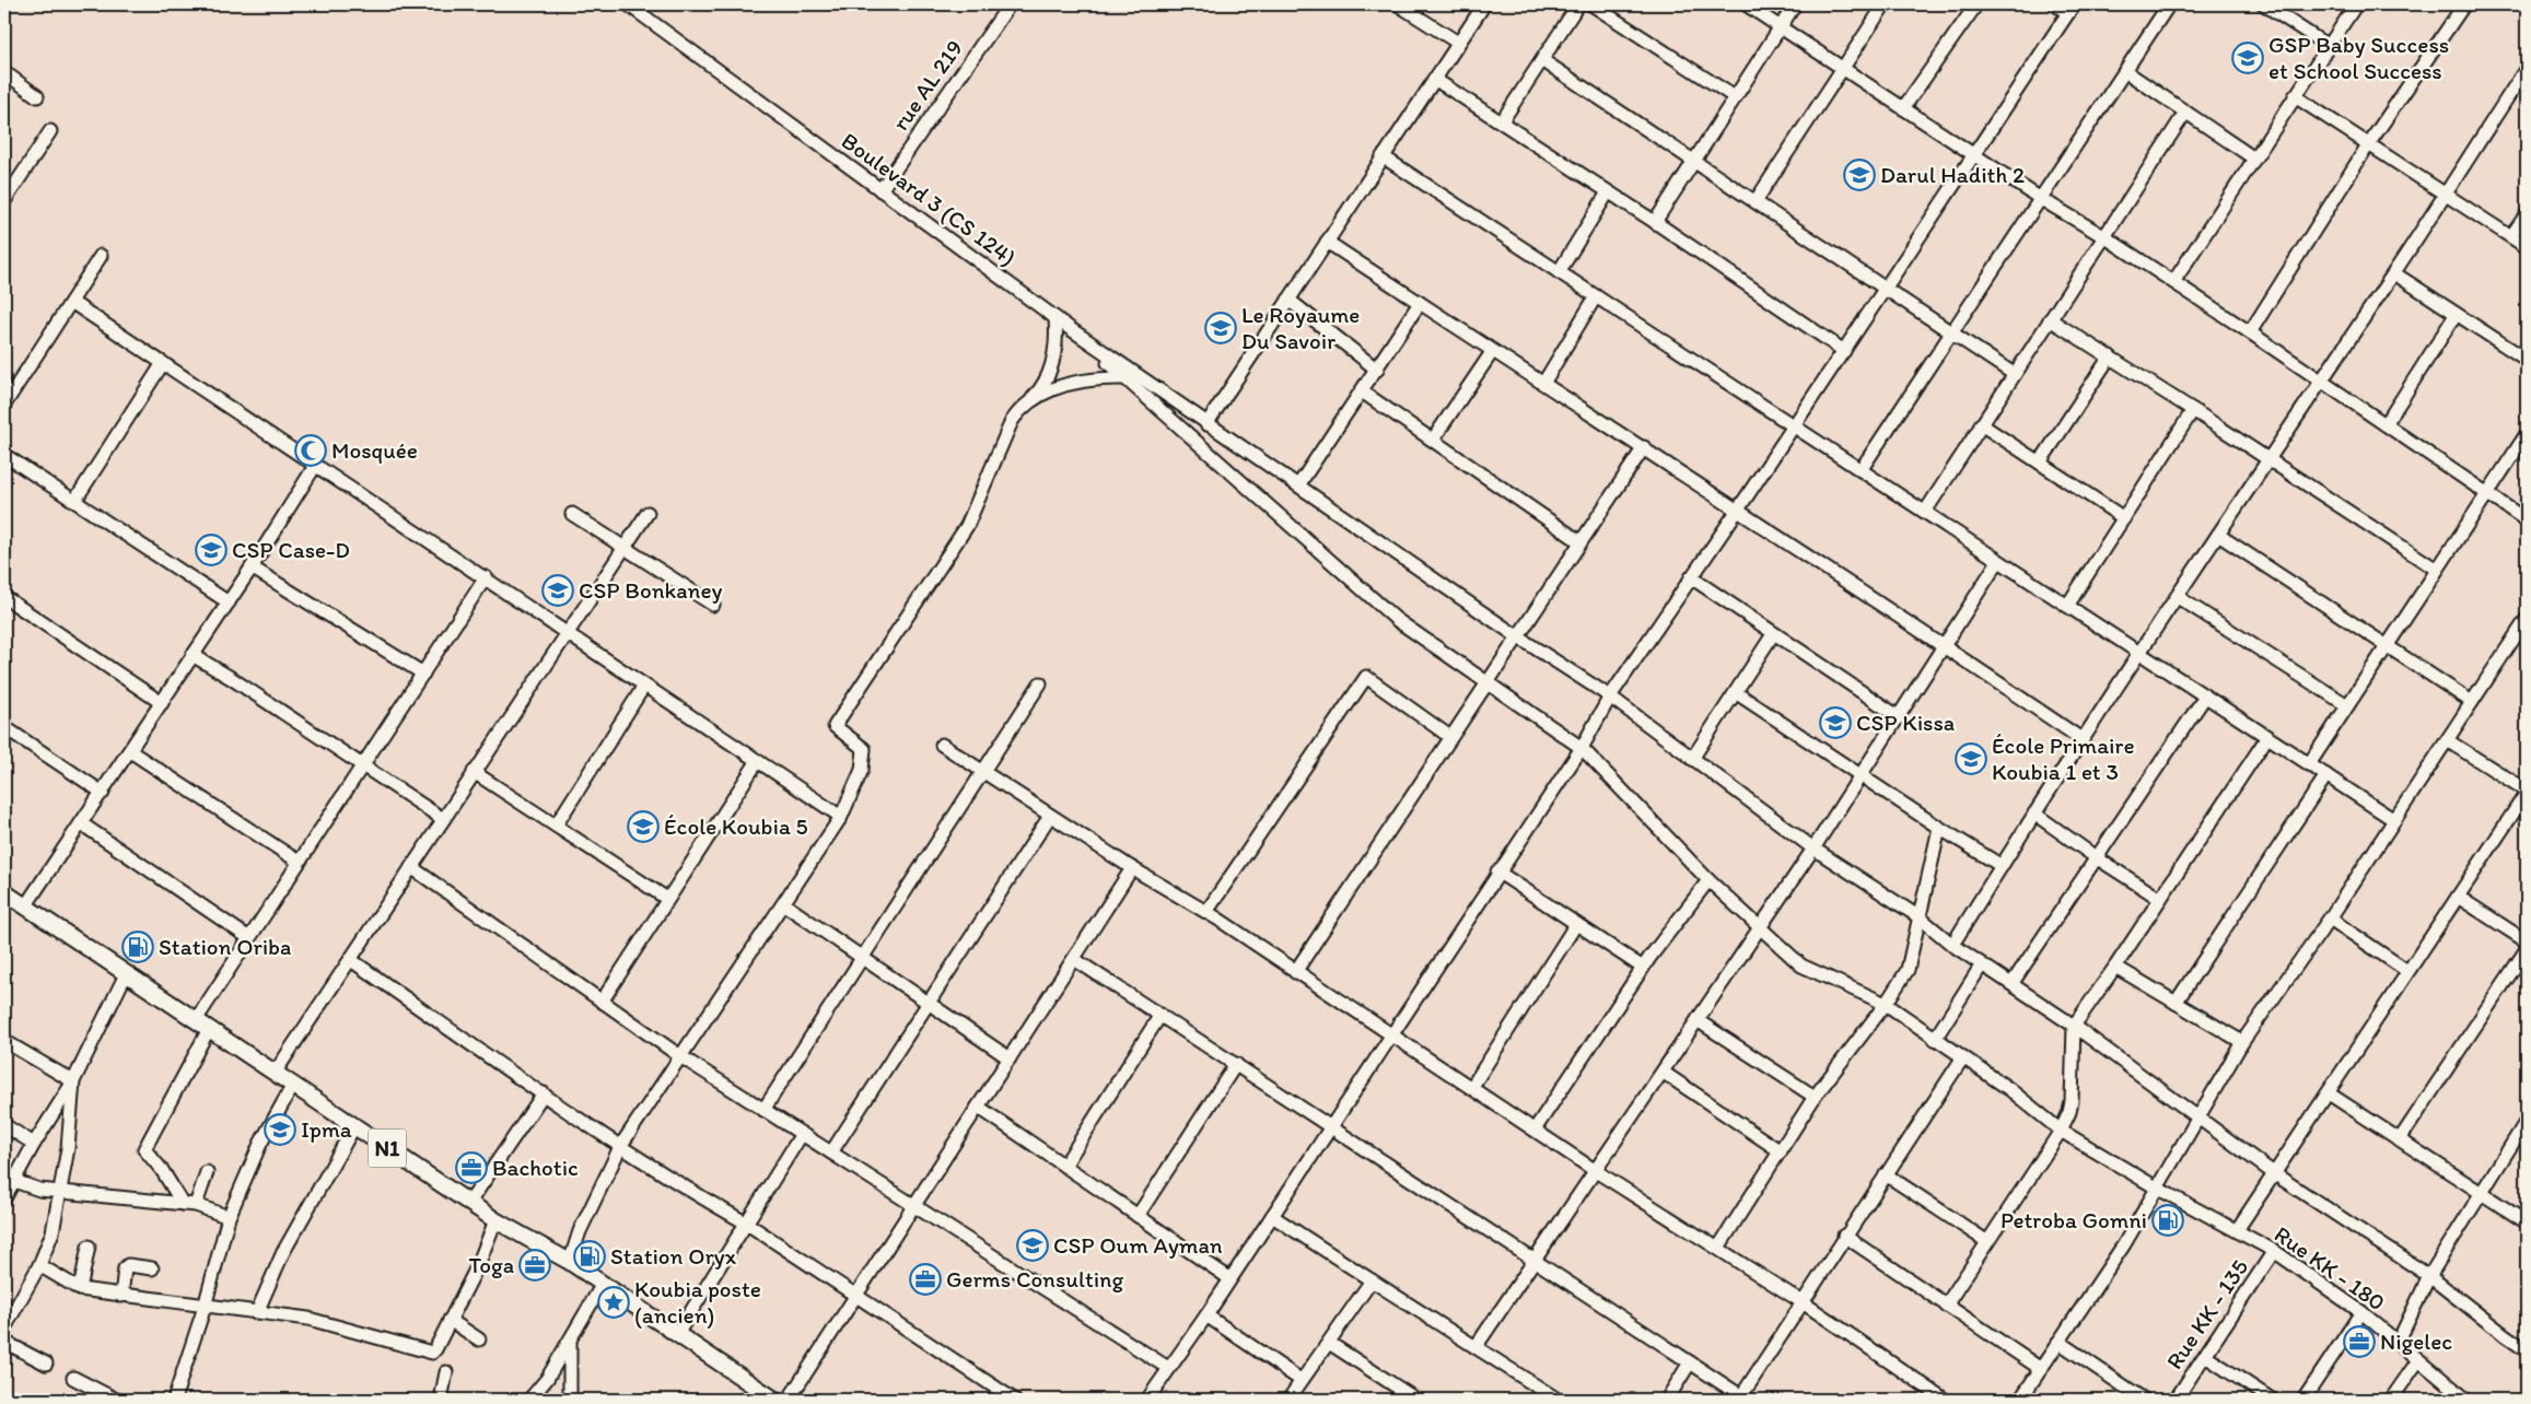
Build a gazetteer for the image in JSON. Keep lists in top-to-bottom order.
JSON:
{
  "streets": {
    "main road": ["N1"],
    "street": [
      "rue AL 219",
      "Boulevard 3 (CS 124)",
      "Rue KK - 180",
      "Rue KK - 135"
    ]
  },
  "crossings": [
    ["rue AL 219", "Boulevard 3 (CS 124)"],
    ["Boulevard 3 (CS 124)", "Rue KK - 180"],
    ["Rue KK - 180", "Rue KK - 135"]
  ],
  "places": {
    "school or university": [
      "GSP Baby Success et School Success",
      "Darul Hadith 2",
      "Le Royaume Du Savoir",
      "CSP Case-D",
      "CSP Bonkaney",
      "CSP Kissa",
      "École Primaire Koubia 1 et 3",
      "École Koubia 5",
      "Ipma",
      "CSP Oum Ayman"
    ],
    "mosque": ["Mosquée"],
    "fuel station": ["Station Oriba", "Petroba Gomni", "Station Oryx"],
    "office": [
      "Bachotic",
      "Toga",
      "Germs Consulting",
      "Nigelec"
    ],
    "place": ["Koubia poste (ancien)"]
  }
}
